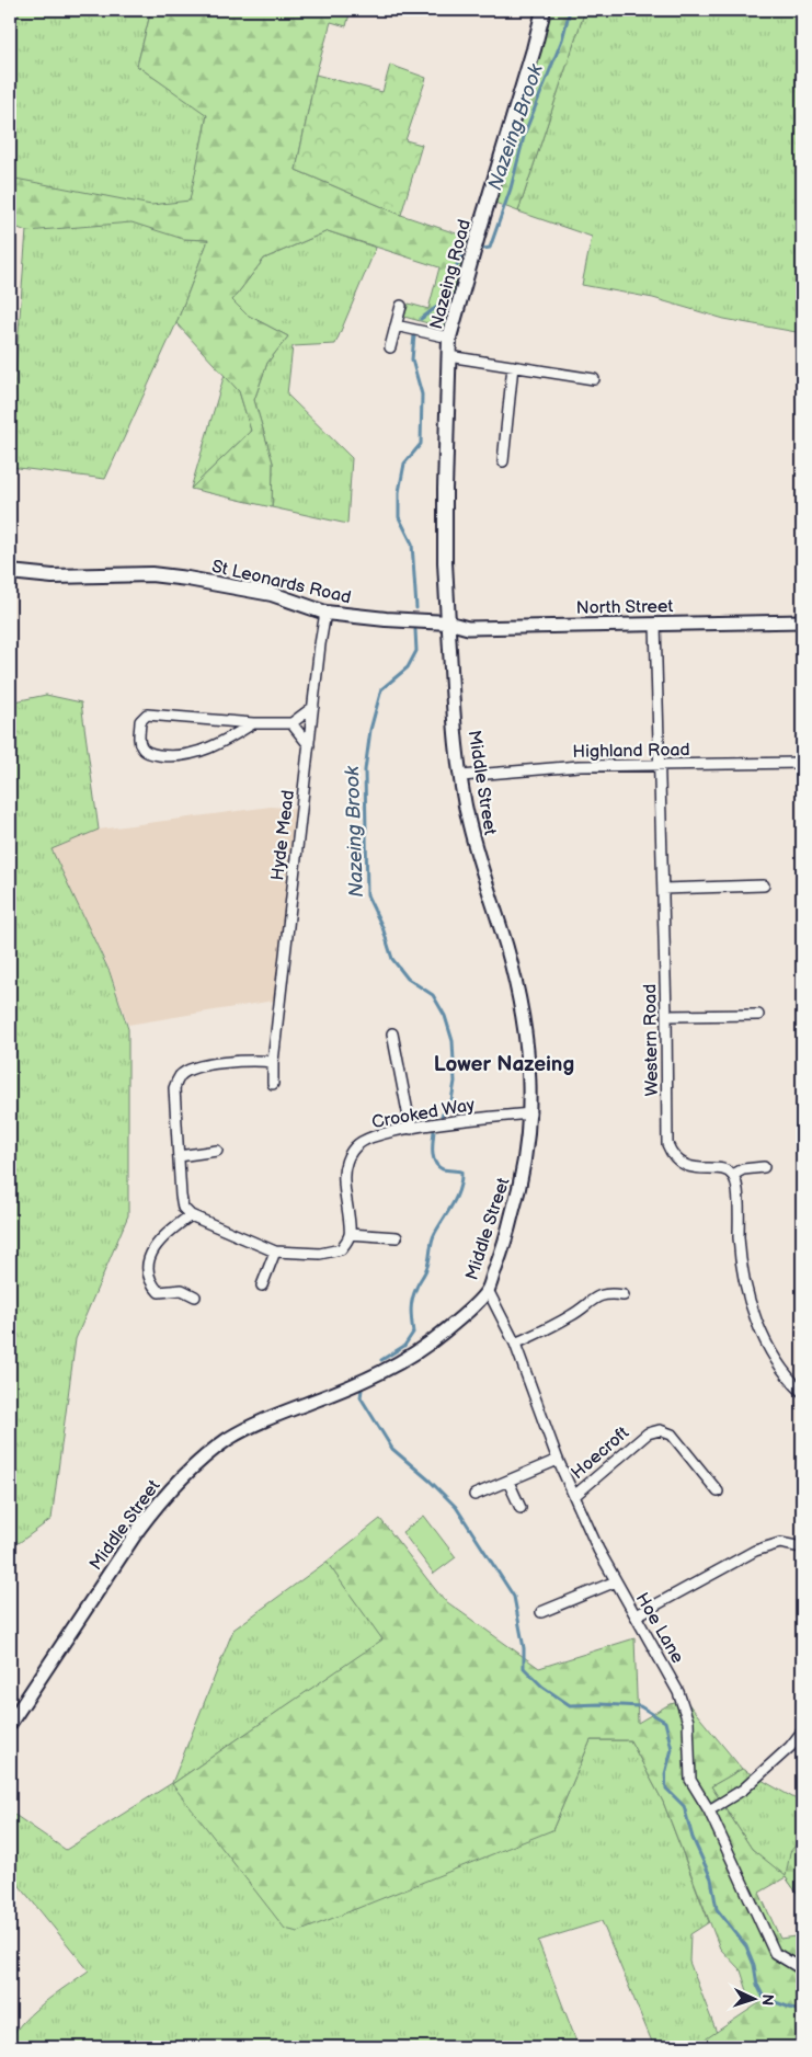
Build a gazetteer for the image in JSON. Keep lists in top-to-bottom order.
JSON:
{
  "streets": {
    "main road": ["Nazeing Road", "St Leonards Road"],
    "street": [
      "North Street",
      "Highland Road",
      "Middle Street",
      "Hyde Mead",
      "Western Road",
      "Crooked Way",
      "Hoecroft",
      "Hoe Lane"
    ]
  },
  "crossings": [
    ["Nazeing Road", "St Leonards Road"],
    ["Nazeing Road", "North Street"],
    ["Nazeing Road", "Middle Street"],
    ["St Leonards Road", "North Street"],
    ["St Leonards Road", "Middle Street"],
    ["St Leonards Road", "Hyde Mead"],
    ["North Street", "Middle Street"],
    ["North Street", "Western Road"],
    ["Highland Road", "Middle Street"],
    ["Highland Road", "Western Road"],
    ["Middle Street", "Crooked Way"],
    ["Middle Street", "Hoe Lane"],
    ["Hoecroft", "Hoe Lane"]
  ],
  "districts": ["Lower Nazeing"],
  "water": ["Nazeing Brook"],
  "north": "right"
}
